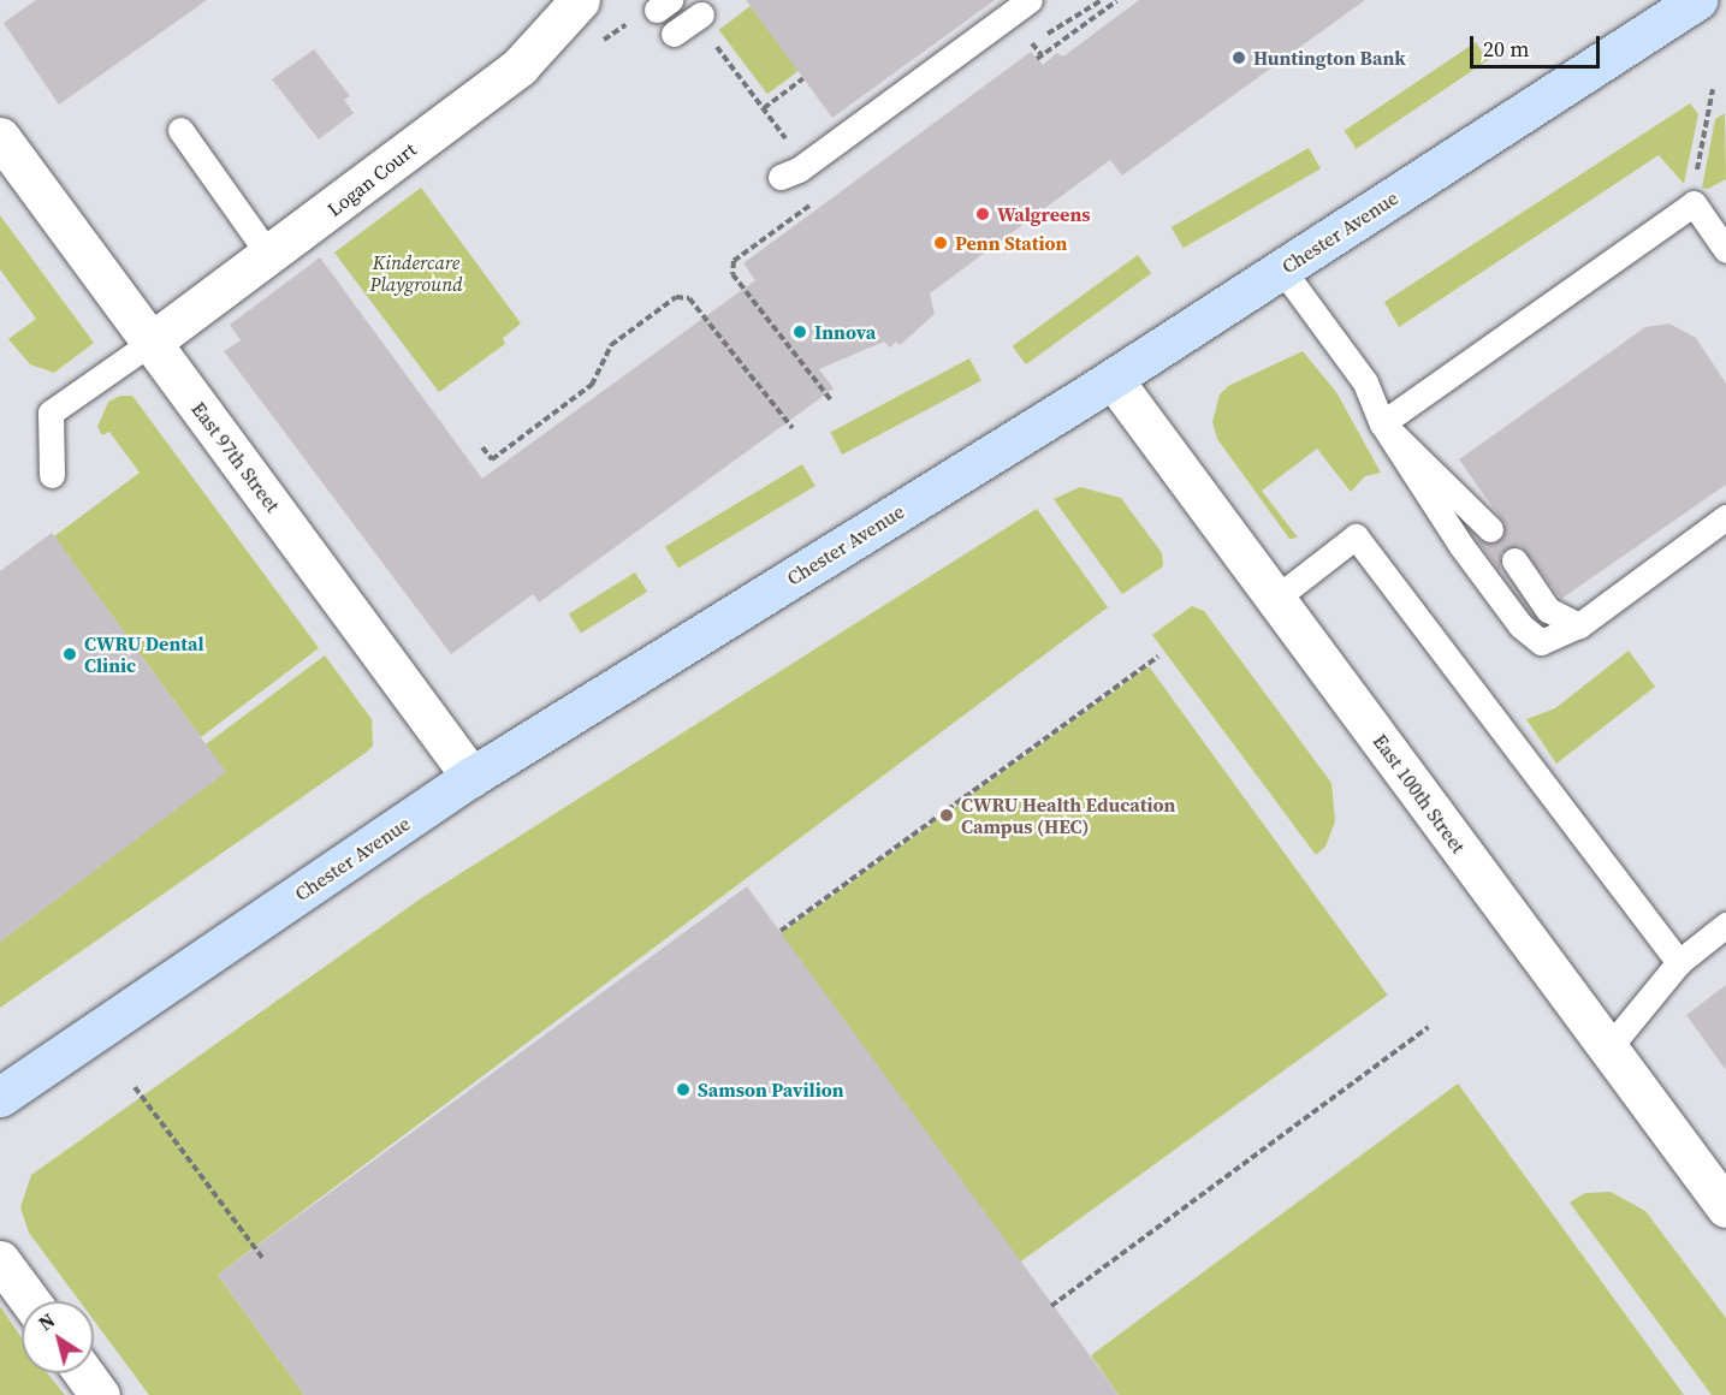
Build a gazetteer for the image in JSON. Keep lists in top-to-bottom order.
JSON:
{
  "streets": {
    "main road": ["Chester Avenue"],
    "street": ["Logan Court", "East 97th Street", "East 100th Street"]
  },
  "crossings": [
    ["Logan Court", "East 97th Street"],
    ["Chester Avenue", "East 97th Street"],
    ["Chester Avenue", "East 100th Street"]
  ],
  "parks": ["Kindercare Playground"],
  "places": [
    "Huntington Bank",
    "Walgreens",
    "Penn Station",
    "Innova",
    "CWRU Dental Clinic",
    "CWRU Health Education Campus (HEC)",
    "Samson Pavilion"
  ],
  "scale_bar": "20 m",
  "north": "top left"
}
